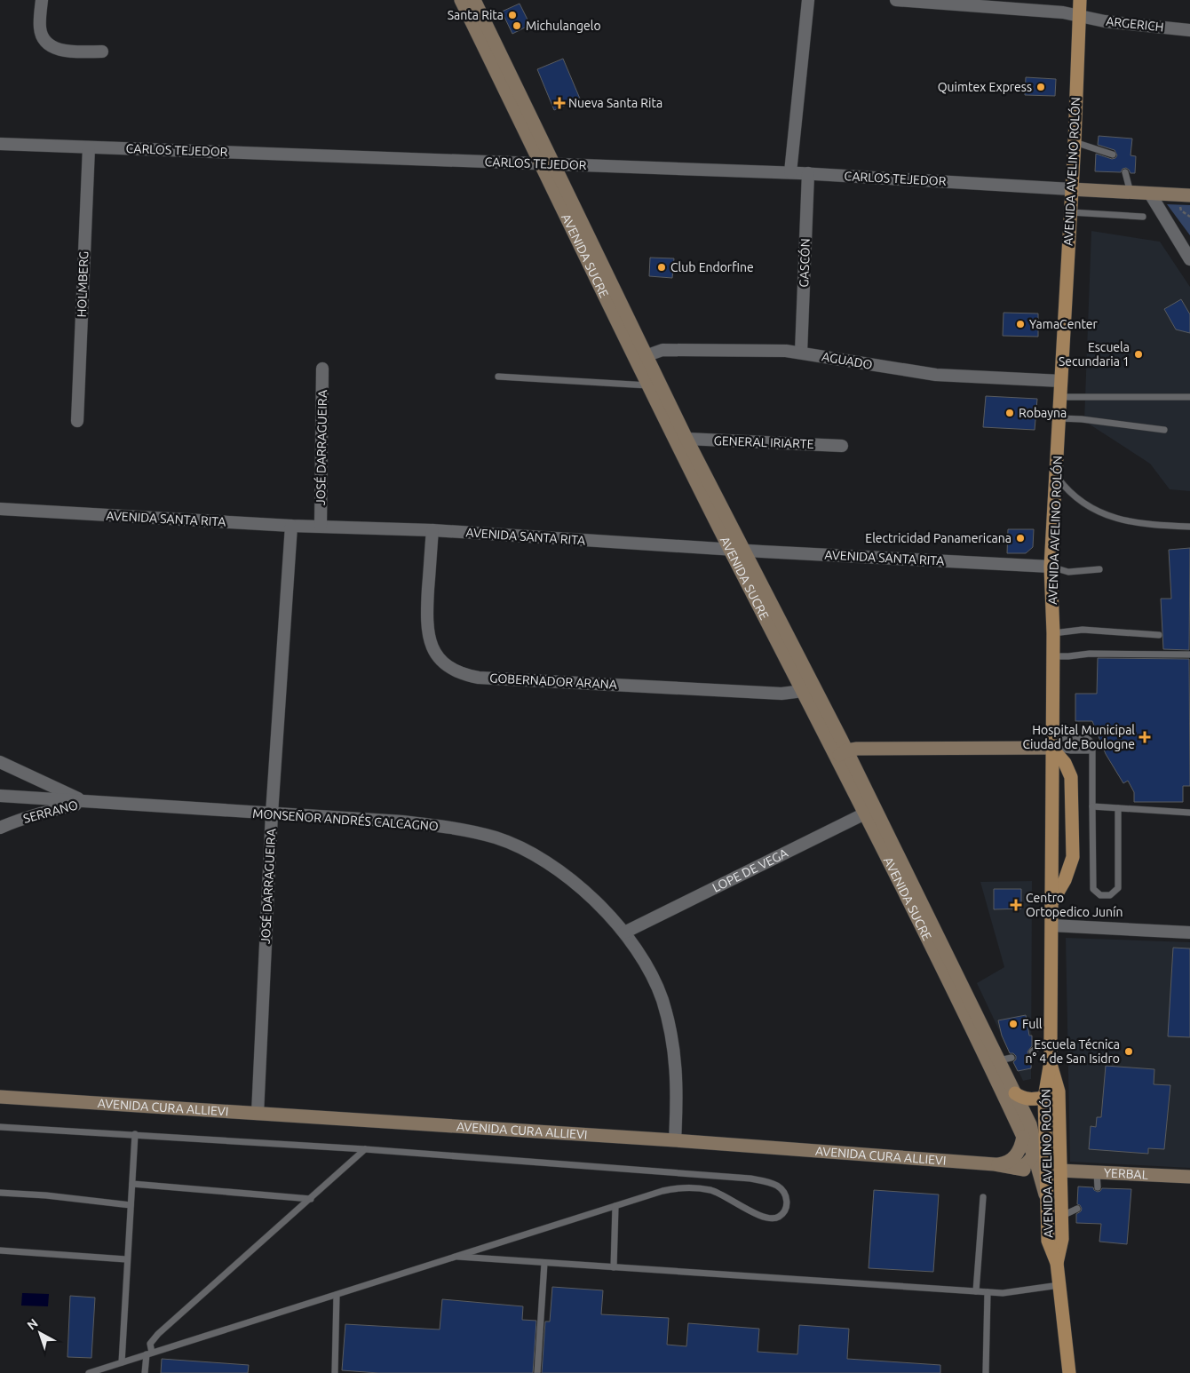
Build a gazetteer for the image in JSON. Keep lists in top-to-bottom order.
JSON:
{
  "streets": {
    "main road": [
      "AVENIDA AVELINO ROLÓN",
      "AVENIDA SUCRE",
      "AVENIDA CURA ALLIEVI",
      "YERBAL"
    ],
    "street": [
      "ARGERICH",
      "CARLOS TEJEDOR",
      "GASCÓN",
      "HOLMBERG",
      "AGUADO",
      "GENERAL IRIARTE",
      "JOSÉ DARRAGUEIRA",
      "AVENIDA SANTA RITA",
      "GOBERNADOR ARANA",
      "SERRANO",
      "MONSEÑOR ANDRÉS CALCAGNO",
      "LOPE DE VEGA"
    ]
  },
  "crossings": [
    ["ARGERICH", "AVENIDA AVELINO ROLÓN"],
    ["CARLOS TEJEDOR", "AVENIDA AVELINO ROLÓN"],
    ["CARLOS TEJEDOR", "AVENIDA SUCRE"],
    ["CARLOS TEJEDOR", "GASCÓN"],
    ["CARLOS TEJEDOR", "HOLMBERG"],
    ["AVENIDA AVELINO ROLÓN", "AVENIDA SUCRE"],
    ["AVENIDA AVELINO ROLÓN", "AGUADO"],
    ["AVENIDA AVELINO ROLÓN", "AVENIDA SANTA RITA"],
    ["AVENIDA AVELINO ROLÓN", "YERBAL"],
    ["AVENIDA SUCRE", "AGUADO"],
    ["AVENIDA SUCRE", "GENERAL IRIARTE"],
    ["AVENIDA SUCRE", "AVENIDA SANTA RITA"],
    ["AVENIDA SUCRE", "GOBERNADOR ARANA"],
    ["AVENIDA SUCRE", "LOPE DE VEGA"],
    ["AVENIDA SUCRE", "AVENIDA CURA ALLIEVI"],
    ["GASCÓN", "AGUADO"],
    ["JOSÉ DARRAGUEIRA", "AVENIDA SANTA RITA"],
    ["JOSÉ DARRAGUEIRA", "MONSEÑOR ANDRÉS CALCAGNO"],
    ["JOSÉ DARRAGUEIRA", "AVENIDA CURA ALLIEVI"],
    ["AVENIDA SANTA RITA", "GOBERNADOR ARANA"],
    ["SERRANO", "MONSEÑOR ANDRÉS CALCAGNO"],
    ["MONSEÑOR ANDRÉS CALCAGNO", "LOPE DE VEGA"],
    ["MONSEÑOR ANDRÉS CALCAGNO", "AVENIDA CURA ALLIEVI"]
  ],
  "places": {
    "other": [
      "Santa Rita",
      "Michulangelo",
      "Quimtex Express",
      "Club Endorfine",
      "YamaCenter",
      "Escuela Secundaria 1",
      "Robayna",
      "Electricidad Panamericana",
      "Full",
      "Escuela Técnica n° 4 de San Isidro"
    ],
    "health": ["Nueva Santa Rita", "Hospital Municipal Ciudad de Boulogne", "Centro Ortopedico Junín"]
  },
  "north": "top left"
}
